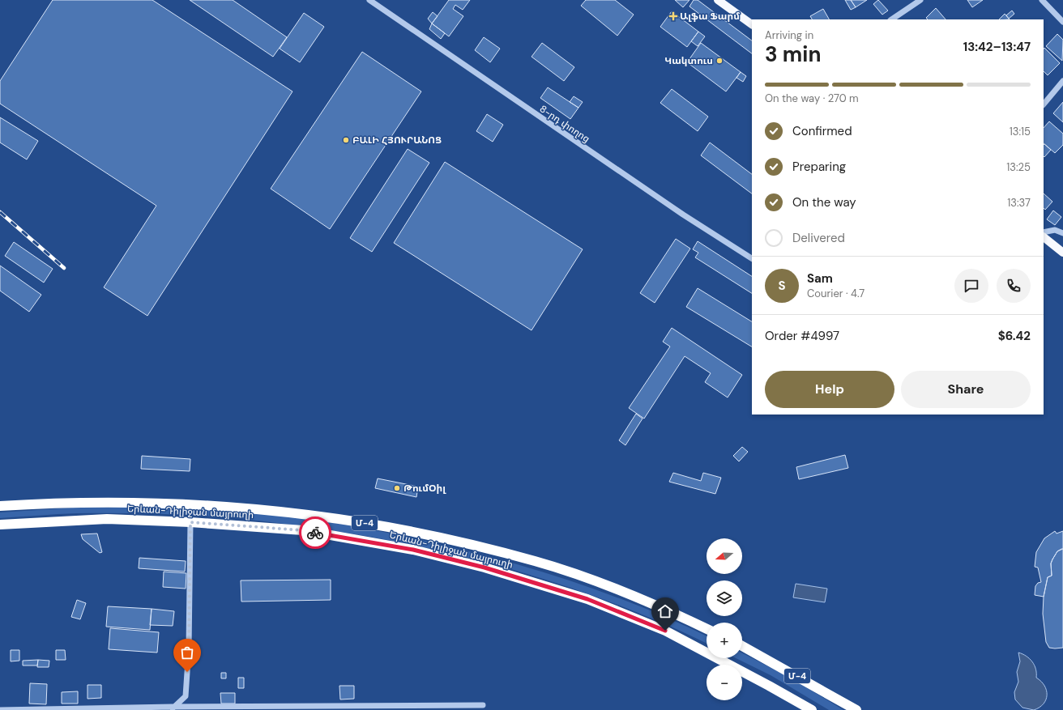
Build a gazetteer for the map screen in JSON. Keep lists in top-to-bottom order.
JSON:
{
  "streets": {
    "highway": ["Երևան-Դիլիջան մայրուղի", "Մ-4"],
    "street": ["8-րդ փողոց"]
  },
  "places": {
    "health": ["Ալֆա Ֆարմ"],
    "other": ["Կակտուս", "ԲԱԼԻ ՀՅՈՒՐԱՆՈՑ", "ԹումՕիլ"]
  },
  "north": "left",
  "page": {
    "heading": ["3 min", "Arriving in", "13:42–13:47"],
    "panel": [
      "Sam",
      "Courier · 4.7",
      "Order #4997",
      "$6.42"
    ],
    "bar": "On the way · 270 m",
    "list": [
      ["Confirmed", "13:15"],
      ["Preparing", "13:25"],
      ["On the way", "13:37"],
      "Delivered"
    ],
    "round": "S",
    "buttons": ["Help", "Share"],
    "map_buttons": ["+", "−"]
  }
}
